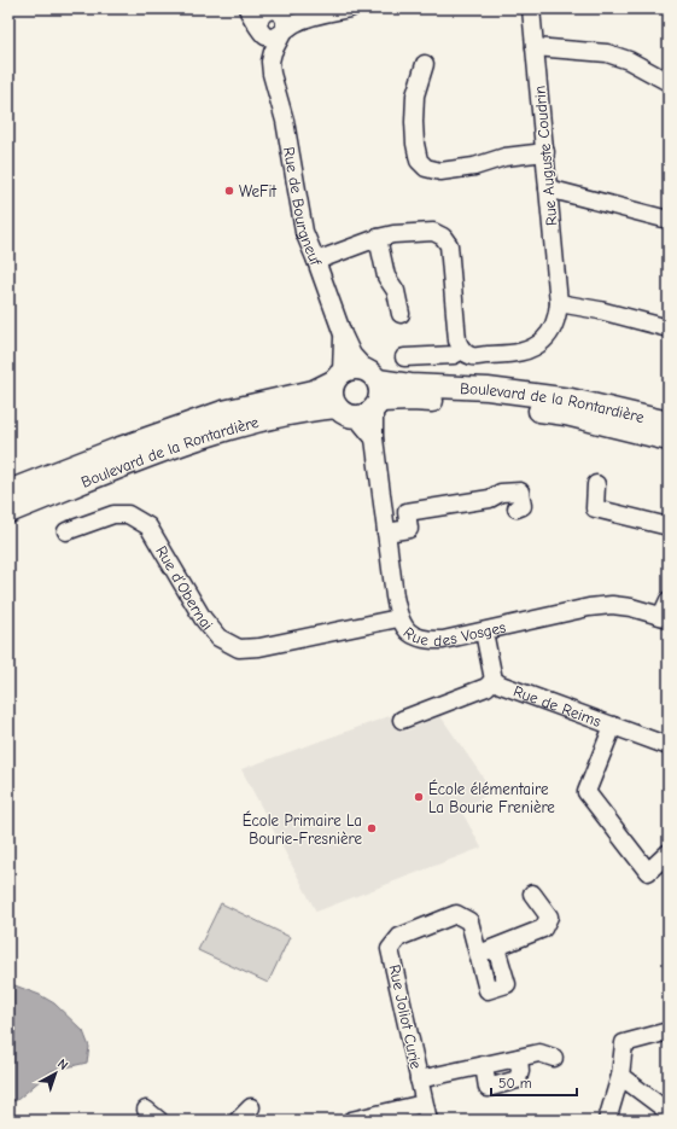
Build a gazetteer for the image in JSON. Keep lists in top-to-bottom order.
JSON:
{
  "streets": {
    "main road": ["Boulevard de la Rontardière"],
    "street": [
      "Rue Auguste Coudrin",
      "Rue de Bourgneuf",
      "Rue d’Obernai",
      "Rue des Vosges",
      "Rue de Reims",
      "Rue Joliot Curie"
    ]
  },
  "crossings": [
    ["Rue de Bourgneuf", "Boulevard de la Rontardière"],
    ["Rue de Bourgneuf", "Rue des Vosges"],
    ["Boulevard de la Rontardière", "Rue des Vosges"],
    ["Rue d’Obernai", "Rue des Vosges"],
    ["Rue des Vosges", "Rue de Reims"]
  ],
  "places": ["WeFit", "École élémentaire La Bourie Frenière", "École Primaire La Bourie-Fresnière"],
  "scale_bar": "50 m",
  "north": "top right"
}
